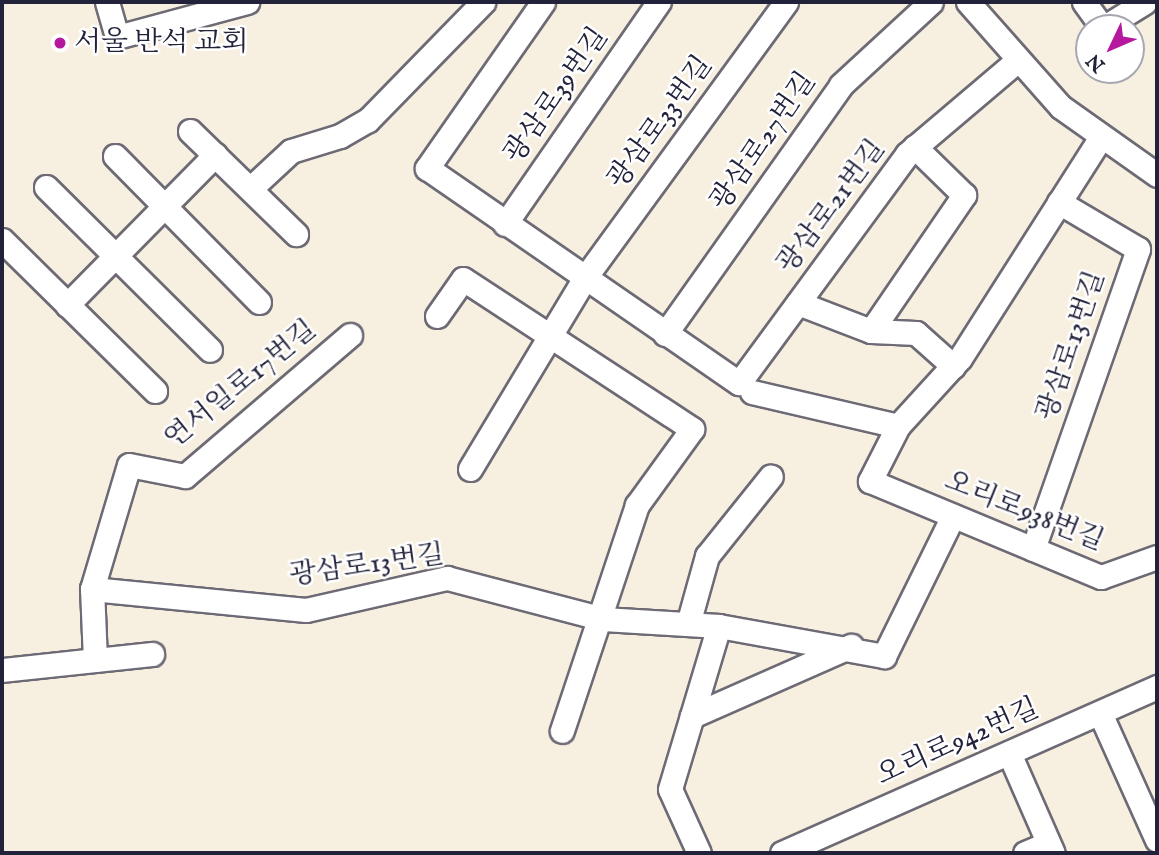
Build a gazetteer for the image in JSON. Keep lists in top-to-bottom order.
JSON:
{
  "streets": {
    "street": [
      "광삼로39번길",
      "광삼로33번길",
      "광삼로27번길",
      "광삼로21번길",
      "광삼로13번길",
      "연서일로17번길",
      "오리로938번길",
      "오리로942번길"
    ]
  },
  "crossings": [
    ["광삼로13번길", "연서일로17번길"],
    ["광삼로13번길", "오리로938번길"]
  ],
  "places": ["서울 반석 교회"],
  "north": "bottom left"
}
